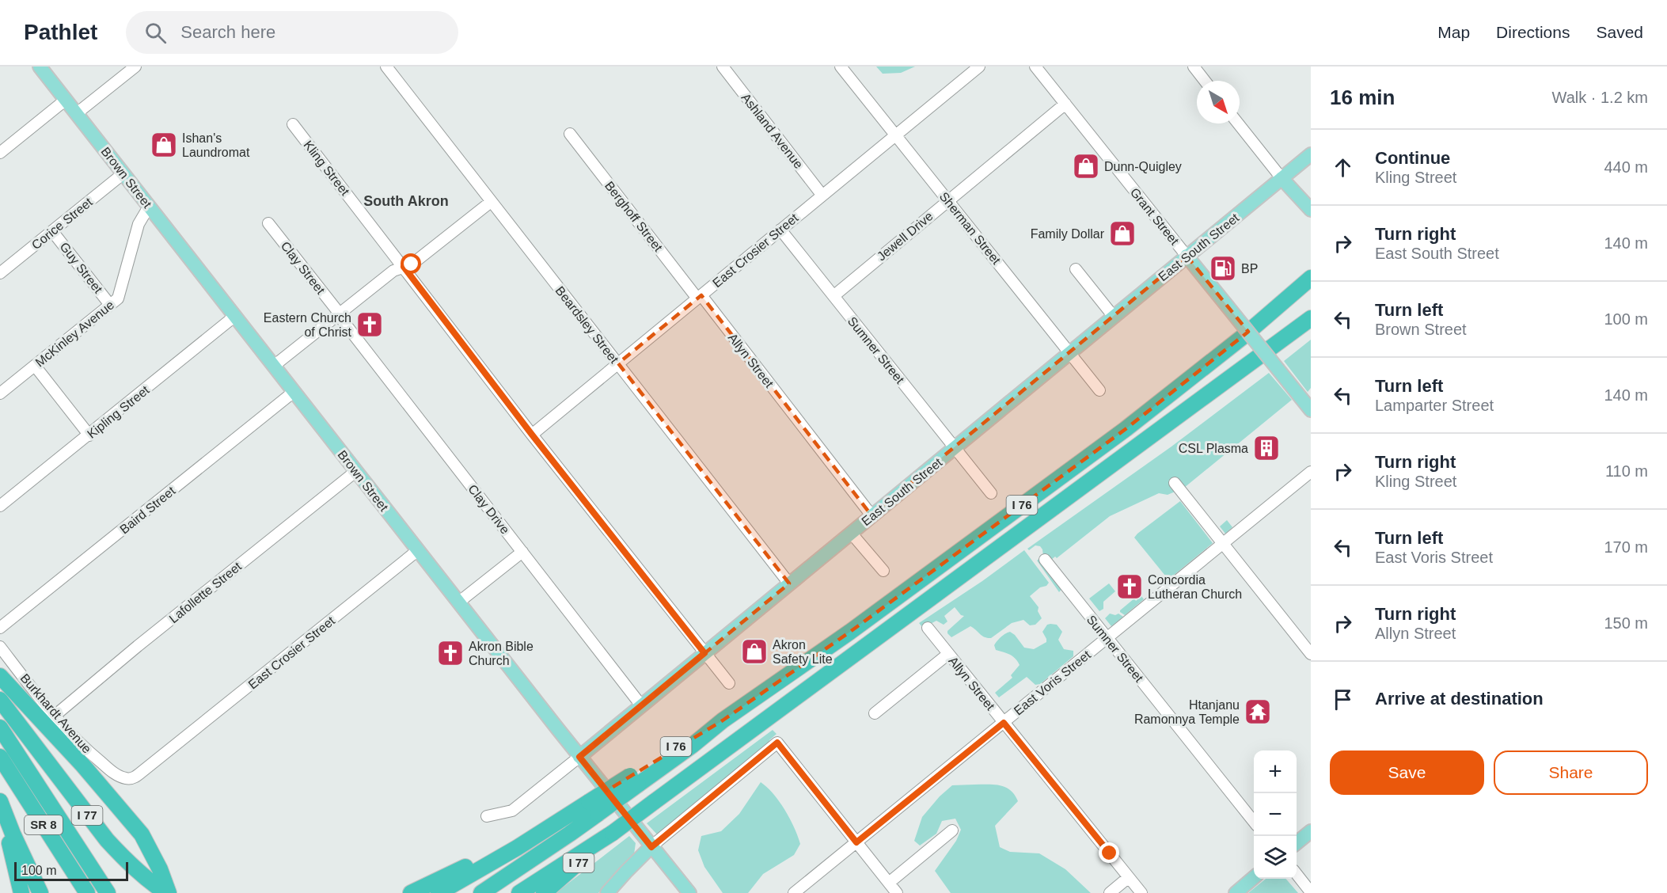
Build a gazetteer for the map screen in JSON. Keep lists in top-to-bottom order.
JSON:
{
  "streets": {
    "highway": ["I 76", "I 77", "SR 8"],
    "main road": ["Brown Street", "Grant Street", "East South Street"],
    "street": [
      "Ashland Avenue",
      "Kling Street",
      "Berghoff Street",
      "Corice Street",
      "Sherman Street",
      "Jewell Drive",
      "East Crosier Street",
      "Guy Street",
      "Clay Street",
      "Beardsley Street",
      "McKinley Avenue",
      "Sumner Street",
      "Allyn Street",
      "Kipling Street",
      "Clay Drive",
      "Baird Street",
      "Lafollette Street",
      "East Voris Street",
      "Burkhardt Avenue"
    ]
  },
  "crossings": [
    ["Ashland Avenue", "East Crosier Street"],
    ["Kling Street", "East South Street"],
    ["Kling Street", "East Crosier Street"],
    ["Brown Street", "Corice Street"],
    ["Brown Street", "East South Street"],
    ["Brown Street", "East Crosier Street"],
    ["Brown Street", "McKinley Avenue"],
    ["Brown Street", "Kipling Street"],
    ["Brown Street", "Baird Street"],
    ["Brown Street", "Lafollette Street"],
    ["Berghoff Street", "East Crosier Street"],
    ["Berghoff Street", "Allyn Street"],
    ["Grant Street", "Jewell Drive"],
    ["Grant Street", "East South Street"],
    ["Corice Street", "Guy Street"],
    ["Sherman Street", "Jewell Drive"],
    ["Sherman Street", "East South Street"],
    ["Sherman Street", "East Crosier Street"],
    ["Jewell Drive", "Sumner Street"],
    ["East South Street", "Beardsley Street"],
    ["East South Street", "Sumner Street"],
    ["East South Street", "Allyn Street"],
    ["East South Street", "Clay Drive"],
    ["East Crosier Street", "Beardsley Street"],
    ["East Crosier Street", "Sumner Street"],
    ["East Crosier Street", "Allyn Street"],
    ["East Crosier Street", "Burkhardt Avenue"],
    ["Guy Street", "McKinley Avenue"],
    ["Clay Street", "Clay Drive"],
    ["Sumner Street", "East Voris Street"],
    ["Allyn Street", "East Voris Street"],
    ["I 76", "I 77"],
    ["Lafollette Street", "Burkhardt Avenue"]
  ],
  "districts": ["South Akron"],
  "places": {
    "shop": [
      "Ishan's Laundromat",
      "Dunn-Quigley",
      "Family Dollar",
      "Akron Safety Lite"
    ],
    "fuel station": ["BP"],
    "church": ["Eastern Church of Christ", "Concordia Lutheran Church", "Akron Bible Church"],
    "building": ["CSL Plasma"],
    "temple": ["Htanjanu Ramonnya Temple"]
  },
  "scale_bar": "100 m",
  "north": "bottom right",
  "page": {
    "header": "Pathlet",
    "search": "Search here",
    "nav": ["Map", "Directions", "Saved"],
    "heading": ["16 min", "Walk · 1.2 km"],
    "list": [
      ["Continue", "Kling Street", "440 m"],
      ["Turn right", "East South Street", "140 m"],
      ["Turn left", "Brown Street", "100 m"],
      ["Turn left", "Lamparter Street", "140 m"],
      ["Turn right", "Kling Street", "110 m"],
      ["Turn left", "East Voris Street", "170 m"],
      ["Turn right", "Allyn Street", "150 m"],
      "Arrive at destination"
    ],
    "buttons": ["Save", "Share"],
    "map_buttons": ["+", "−"],
    "scale": "100 m"
  }
}
